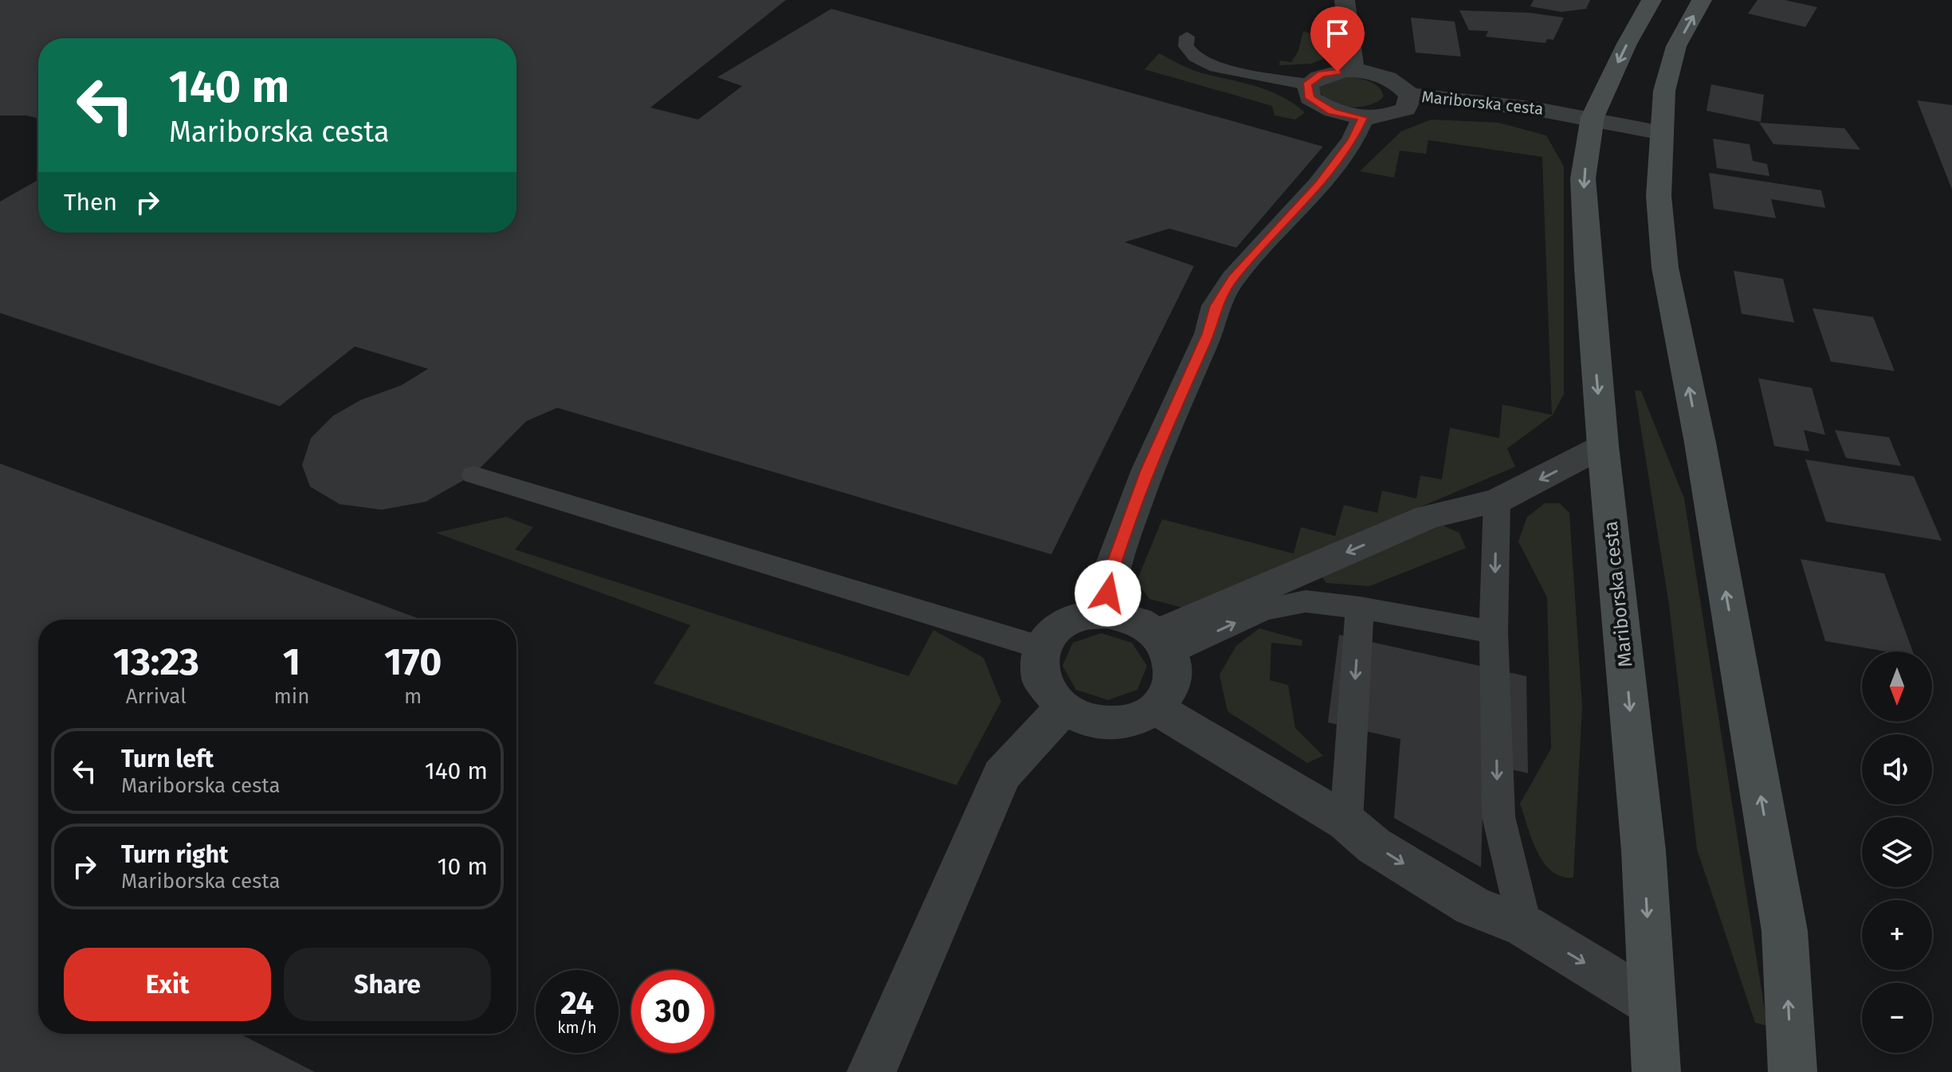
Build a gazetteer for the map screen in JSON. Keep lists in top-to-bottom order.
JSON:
{
  "streets": {
    "main road": ["Mariborska cesta"]
  },
  "one_way": ["Mariborska cesta"],
  "north": "bottom",
  "page": {
    "turn": ["140 m", "Mariborska cesta"],
    "then": "Then",
    "eta": [
      "13:23",
      "Arrival",
      "1",
      "min",
      "170",
      "m"
    ],
    "map_buttons": ["+", "−"],
    "list": [
      {
        "name": "Turn left",
        "note": "Mariborska cesta",
        "value": "140 m"
      },
      {
        "name": "Turn right",
        "note": "Mariborska cesta",
        "value": "10 m"
      }
    ],
    "buttons": ["Exit", "Share"],
    "speed": "24 km/h",
    "limit": "30"
  }
}
